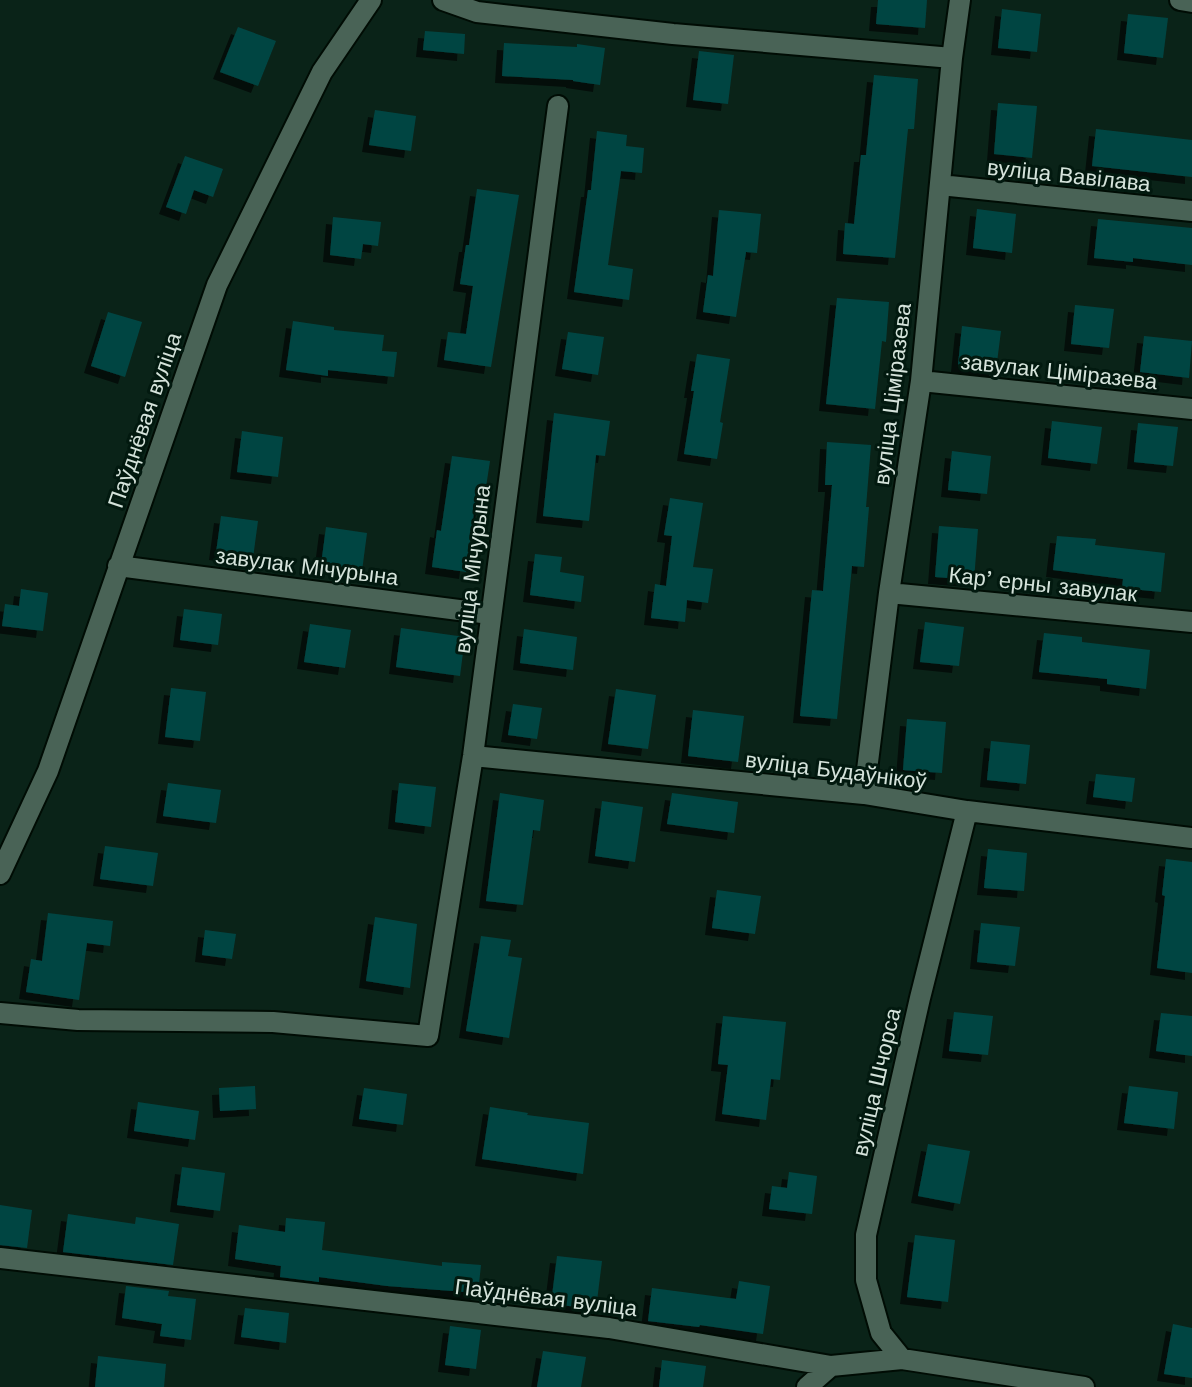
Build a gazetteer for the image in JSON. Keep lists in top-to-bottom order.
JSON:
{
  "streets": {
    "street": [
      "вуліца Вавілава",
      "завулак Ціміразева",
      "вуліца Ціміразева",
      "Паўднёвая вуліца",
      "завулак Мічурына",
      "вуліца Мічурына",
      "Карʼерны завулак",
      "вуліца Будаўнікоў",
      "вуліца Шчорса"
    ]
  },
  "crossings": [
    ["вуліца Вавілава", "вуліца Ціміразева"],
    ["завулак Ціміразева", "вуліца Ціміразева"],
    ["вуліца Ціміразева", "Карʼерны завулак"],
    ["вуліца Ціміразева", "вуліца Будаўнікоў"],
    ["Паўднёвая вуліца", "завулак Мічурына"],
    ["Паўднёвая вуліца", "вуліца Шчорса"],
    ["завулак Мічурына", "вуліца Мічурына"],
    ["вуліца Мічурына", "вуліца Будаўнікоў"],
    ["вуліца Будаўнікоў", "вуліца Шчорса"]
  ]
}
